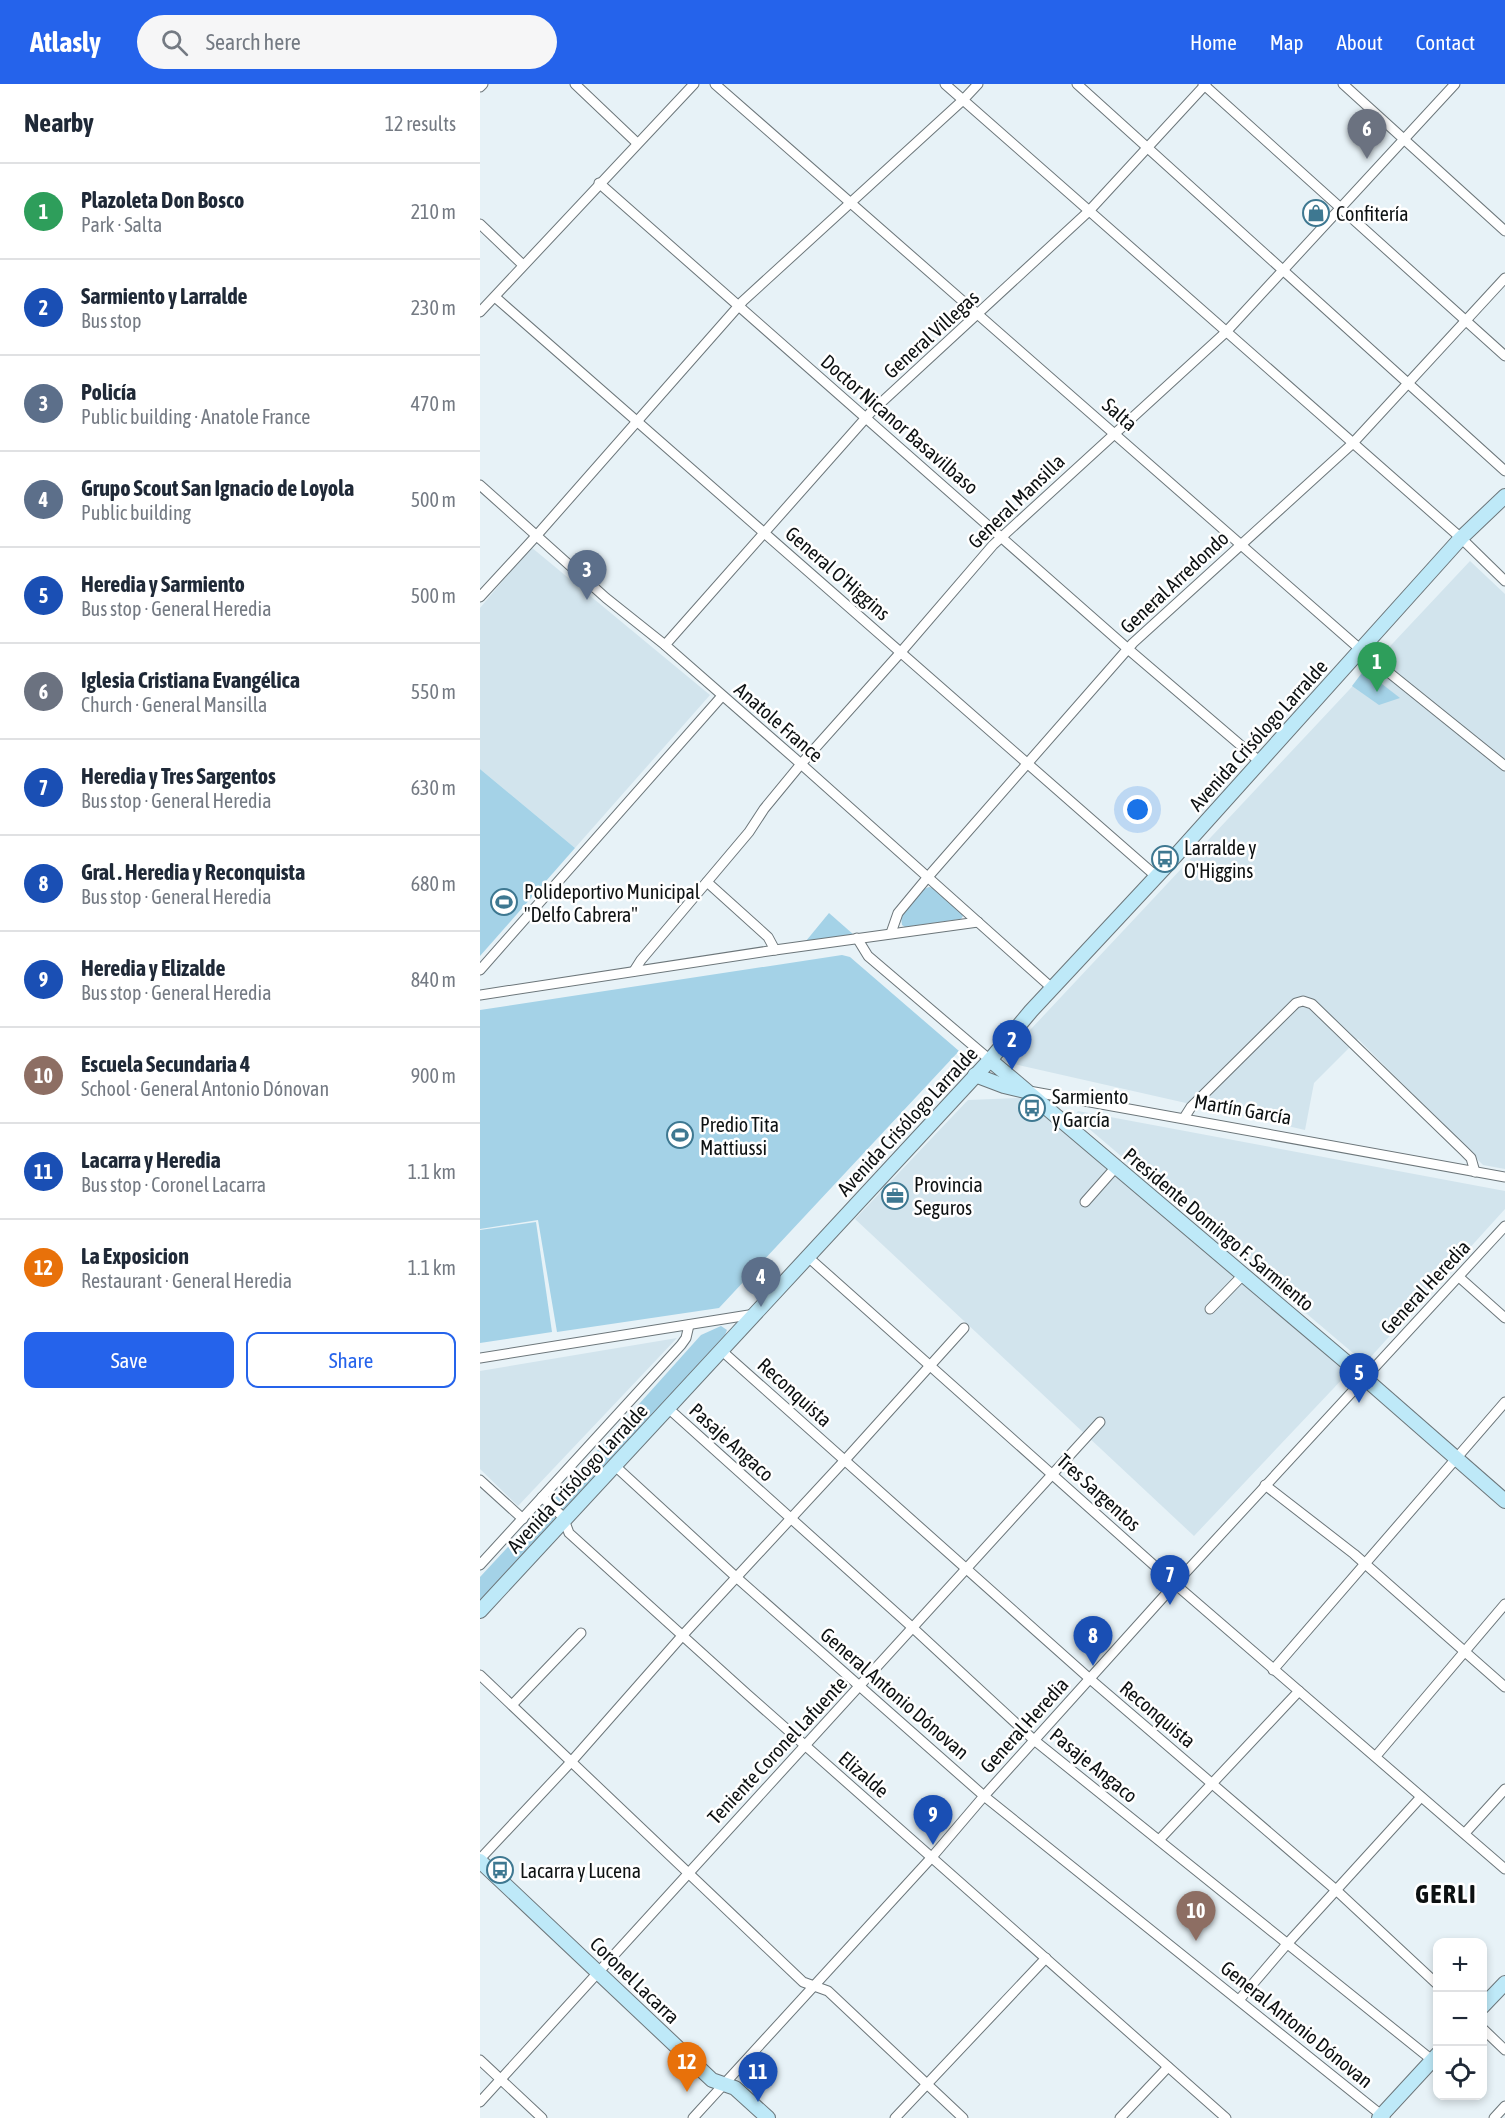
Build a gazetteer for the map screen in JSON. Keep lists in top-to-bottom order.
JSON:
{
  "streets": {
    "main road": [
      "Avenida Crisólogo Larralde",
      "Martín García",
      "Presidente Domingo F. Sarmiento",
      "Coronel Lacarra"
    ],
    "street": [
      "General Villegas",
      "Salta",
      "Doctor Nicanor Basavilbaso",
      "General Mansilla",
      "General O'Higgins",
      "General Arredondo",
      "Anatole France",
      "General Heredia",
      "Reconquista",
      "Pasaje Angaco",
      "Tres Sargentos",
      "General Antonio Dónovan",
      "Teniente Coronel Lafuente",
      "Elizalde"
    ]
  },
  "crossings": [
    ["General Villegas", "Salta"],
    ["General Villegas", "Doctor Nicanor Basavilbaso"],
    ["General Villegas", "General O'Higgins"],
    ["General Villegas", "Anatole France"],
    ["Salta", "General Mansilla"],
    ["Salta", "General Arredondo"],
    ["Salta", "Avenida Crisólogo Larralde"],
    ["Doctor Nicanor Basavilbaso", "General Mansilla"],
    ["Doctor Nicanor Basavilbaso", "General Arredondo"],
    ["Doctor Nicanor Basavilbaso", "Avenida Crisólogo Larralde"],
    ["General Mansilla", "General O'Higgins"],
    ["General Mansilla", "Anatole France"],
    ["General O'Higgins", "General Arredondo"],
    ["General O'Higgins", "Avenida Crisólogo Larralde"],
    ["General Arredondo", "Anatole France"],
    ["Anatole France", "Avenida Crisólogo Larralde"],
    ["Avenida Crisólogo Larralde", "Martín García"],
    ["Avenida Crisólogo Larralde", "Presidente Domingo F. Sarmiento"],
    ["Avenida Crisólogo Larralde", "Reconquista"],
    ["Avenida Crisólogo Larralde", "Pasaje Angaco"],
    ["Avenida Crisólogo Larralde", "Tres Sargentos"],
    ["Avenida Crisólogo Larralde", "General Antonio Dónovan"],
    ["Avenida Crisólogo Larralde", "Elizalde"],
    ["Martín García", "Presidente Domingo F. Sarmiento"],
    ["Presidente Domingo F. Sarmiento", "General Heredia"],
    ["General Heredia", "Reconquista"],
    ["General Heredia", "Pasaje Angaco"],
    ["General Heredia", "Tres Sargentos"],
    ["General Heredia", "General Antonio Dónovan"],
    ["General Heredia", "Elizalde"],
    ["General Heredia", "Coronel Lacarra"],
    ["Reconquista", "Teniente Coronel Lafuente"],
    ["Pasaje Angaco", "Teniente Coronel Lafuente"],
    ["Tres Sargentos", "Teniente Coronel Lafuente"],
    ["General Antonio Dónovan", "Teniente Coronel Lafuente"],
    ["Teniente Coronel Lafuente", "Elizalde"],
    ["Teniente Coronel Lafuente", "Coronel Lacarra"]
  ],
  "districts": ["GERLI"],
  "places": {
    "shop": ["Confitería"],
    "bus stop": ["Larralde y O'Higgins", "Sarmiento y García", "Lacarra y Lucena"],
    "sports": ["Polideportivo Municipal \"Delfo Cabrera\"", "Predio Tita Mattiussi"],
    "office": ["Provincia Seguros"]
  },
  "page": {
    "header": "Atlasly",
    "search": "Search here",
    "nav": [
      "Home",
      "Map",
      "About",
      "Contact"
    ],
    "heading": ["Nearby", "12 results"],
    "pins": [
      "6",
      "3",
      "1",
      "2",
      "4",
      "5",
      "7",
      "8",
      "9",
      "10",
      "12",
      "11"
    ],
    "list": [
      {
        "mark": "1",
        "name": "Plazoleta Don Bosco",
        "note": "Park · Salta",
        "value": "210 m"
      },
      {
        "mark": "2",
        "name": "Sarmiento y Larralde",
        "note": "Bus stop",
        "value": "230 m"
      },
      {
        "mark": "3",
        "name": "Policía",
        "note": "Public building · Anatole France",
        "value": "470 m"
      },
      {
        "mark": "4",
        "name": "Grupo Scout San Ignacio de Loyola",
        "note": "Public building",
        "value": "500 m"
      },
      {
        "mark": "5",
        "name": "Heredia y Sarmiento",
        "note": "Bus stop · General Heredia",
        "value": "500 m"
      },
      {
        "mark": "6",
        "name": "Iglesia Cristiana Evangélica",
        "note": "Church · General Mansilla",
        "value": "550 m"
      },
      {
        "mark": "7",
        "name": "Heredia y Tres Sargentos",
        "note": "Bus stop · General Heredia",
        "value": "630 m"
      },
      {
        "mark": "8",
        "name": "Gral . Heredia y Reconquista",
        "note": "Bus stop · General Heredia",
        "value": "680 m"
      },
      {
        "mark": "9",
        "name": "Heredia y Elizalde",
        "note": "Bus stop · General Heredia",
        "value": "840 m"
      },
      {
        "mark": "10",
        "name": "Escuela Secundaria 4",
        "note": "School · General Antonio Dónovan",
        "value": "900 m"
      },
      {
        "mark": "11",
        "name": "Lacarra y Heredia",
        "note": "Bus stop · Coronel Lacarra",
        "value": "1.1 km"
      },
      {
        "mark": "12",
        "name": "La Exposicion",
        "note": "Restaurant · General Heredia",
        "value": "1.1 km"
      }
    ],
    "buttons": ["Save", "Share"],
    "map_buttons": ["+", "−"]
  }
}
